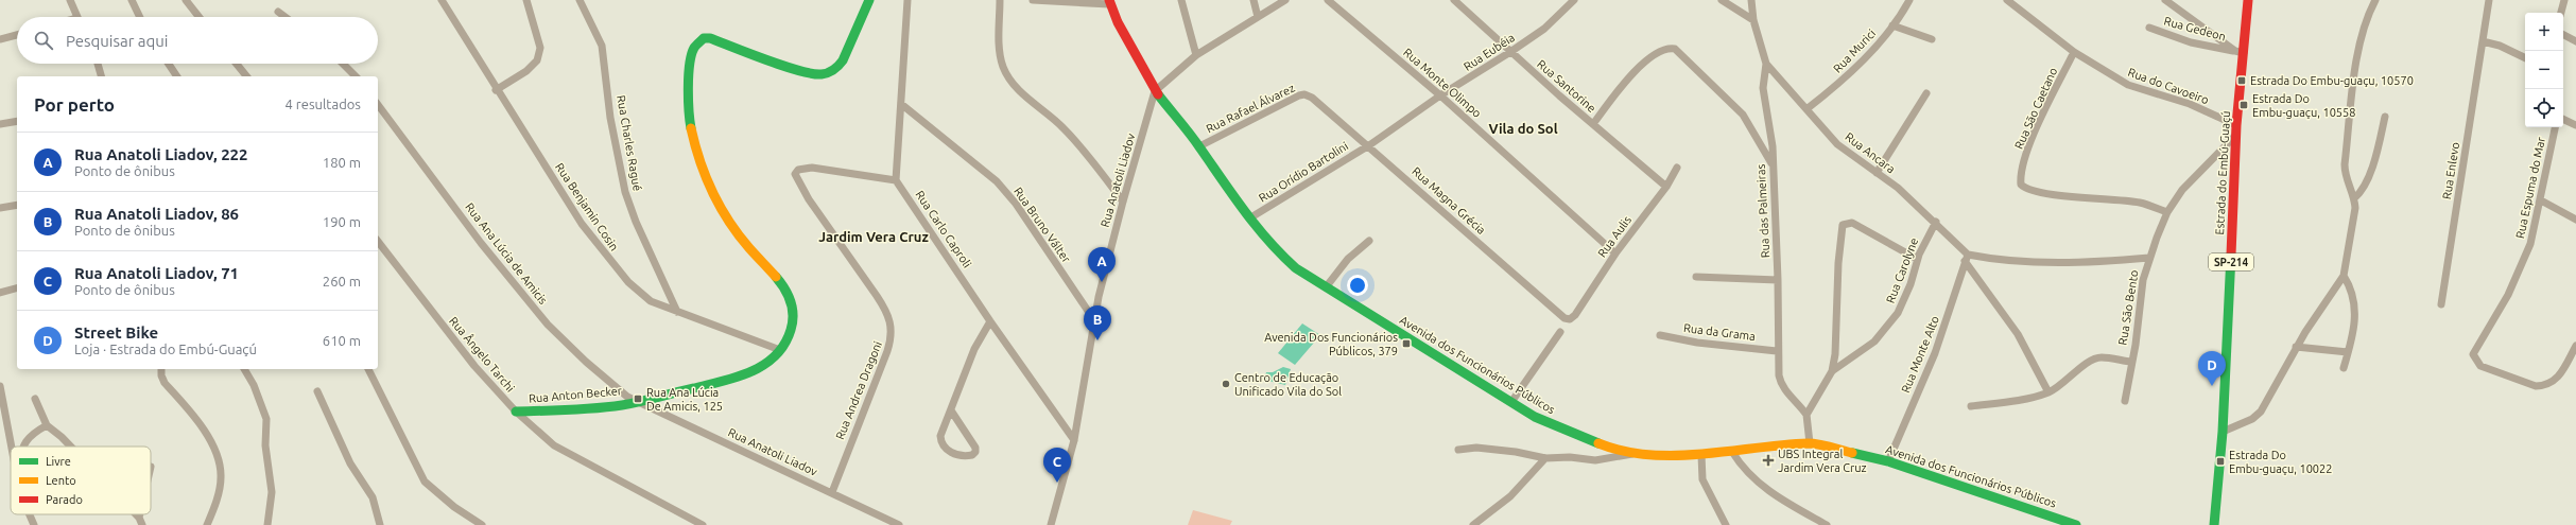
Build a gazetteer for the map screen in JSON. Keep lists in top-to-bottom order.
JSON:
{
  "streets": {
    "street": [
      "Rua Gedeon",
      "Rua Murici",
      "Rua Eubéia",
      "Rua Monte Olimpo",
      "Rua Santorine",
      "Rua do Cavoeiro",
      "Rua Rafael Álvarez",
      "Rua São Caetano",
      "Rua Charles Ragué",
      "Rua Ancara",
      "Rua Enlevo",
      "Rua Orídio Bartolini",
      "Estrada do Embú-Guaçú",
      "Rua Anatoli Liadov",
      "Rua Espuma do Mar",
      "Rua Magna Grécia",
      "Rua Benjamin Cosin",
      "Rua das Palmeiras",
      "Rua Bruno Válter",
      "Rua Carlo Caproli",
      "Rua Aulis",
      "Rua Ana Lúcia de Amicis",
      "SP-214",
      "Rua Carolyne",
      "Rua São Bento",
      "Rua da Grama",
      "Rua Ângelo Tarchi",
      "Rua Monte Alto",
      "Avenida dos Funcionários Públicos",
      "Rua Andrea Dragoni",
      "Rua Anton Becker"
    ]
  },
  "crossings": [
    ["Rua Gedeon", "Estrada do Embú-Guaçú"],
    ["Rua Murici", "Rua Ancara"],
    ["Rua Eubéia", "Rua Monte Olimpo"],
    ["Rua Eubéia", "Rua Santorine"],
    ["Rua Eubéia", "Rua Orídio Bartolini"],
    ["Rua Eubéia", "Rua Magna Grécia"],
    ["Rua Monte Olimpo", "Rua Aulis"],
    ["Rua Santorine", "Rua Aulis"],
    ["Rua do Cavoeiro", "Rua São Caetano"],
    ["Rua do Cavoeiro", "Estrada do Embú-Guaçú"],
    ["Rua do Cavoeiro", "Rua São Bento"],
    ["Rua Rafael Álvarez", "Rua Magna Grécia"],
    ["Rua Rafael Álvarez", "Avenida dos Funcionários Públicos"],
    ["Rua São Caetano", "Rua São Bento"],
    ["Rua Charles Ragué", "Rua Benjamin Cosin"],
    ["Rua Ancara", "Rua das Palmeiras"],
    ["Rua Ancara", "Rua Carolyne"],
    ["Rua Ancara", "Rua Monte Alto"],
    ["Rua Orídio Bartolini", "Rua Magna Grécia"],
    ["Rua Orídio Bartolini", "Avenida dos Funcionários Públicos"],
    ["Estrada do Embú-Guaçú", "Rua São Bento"],
    ["Rua Anatoli Liadov", "Rua Bruno Válter"],
    ["Rua Anatoli Liadov", "Rua Carlo Caproli"],
    ["Rua Anatoli Liadov", "Rua Ana Lúcia de Amicis"],
    ["Rua Anatoli Liadov", "Avenida dos Funcionários Públicos"],
    ["Rua Anatoli Liadov", "Rua Andrea Dragoni"],
    ["Rua Anatoli Liadov", "Rua Anton Becker"],
    ["Rua Magna Grécia", "Rua Aulis"],
    ["Rua Benjamin Cosin", "Rua Anton Becker"],
    ["Rua das Palmeiras", "Rua Carolyne"],
    ["Rua das Palmeiras", "Rua da Grama"],
    ["Rua Carlo Caproli", "Rua Andrea Dragoni"],
    ["Rua Ana Lúcia de Amicis", "Rua Anton Becker"],
    ["Rua Ângelo Tarchi", "Rua Anton Becker"],
    ["Rua Monte Alto", "Avenida dos Funcionários Públicos"]
  ],
  "districts": ["Vila do Sol", "Jardim Vera Cruz"],
  "places": {
    "transit": [
      "Estrada Do Embu-guaçu, 10570",
      "Estrada Do Embu-guaçu, 10558",
      "Avenida Dos Funcionários Públicos, 379",
      "Rua Ana Lúcia De Amicis, 125",
      "Estrada Do Embu-guaçu, 10022"
    ],
    "other": ["Centro de Educação Unificado Vila do Sol"],
    "health": ["UBS Integral Jardim Vera Cruz"]
  },
  "legend": ["Livre", "Lento", "Parado"],
  "page": {
    "map_buttons": ["+", "−"],
    "search": "Pesquisar aqui",
    "heading": ["Por perto", "4 resultados"],
    "list": [
      {
        "mark": "A",
        "name": "Rua Anatoli Liadov, 222",
        "note": "Ponto de ônibus",
        "value": "180 m"
      },
      {
        "mark": "B",
        "name": "Rua Anatoli Liadov, 86",
        "note": "Ponto de ônibus",
        "value": "190 m"
      },
      {
        "mark": "C",
        "name": "Rua Anatoli Liadov, 71",
        "note": "Ponto de ônibus",
        "value": "260 m"
      },
      {
        "mark": "D",
        "name": "Street Bike",
        "note": "Loja · Estrada do Embú-Guaçú",
        "value": "610 m"
      }
    ],
    "pins": [
      "A",
      "B",
      "D",
      "C"
    ]
  }
}
